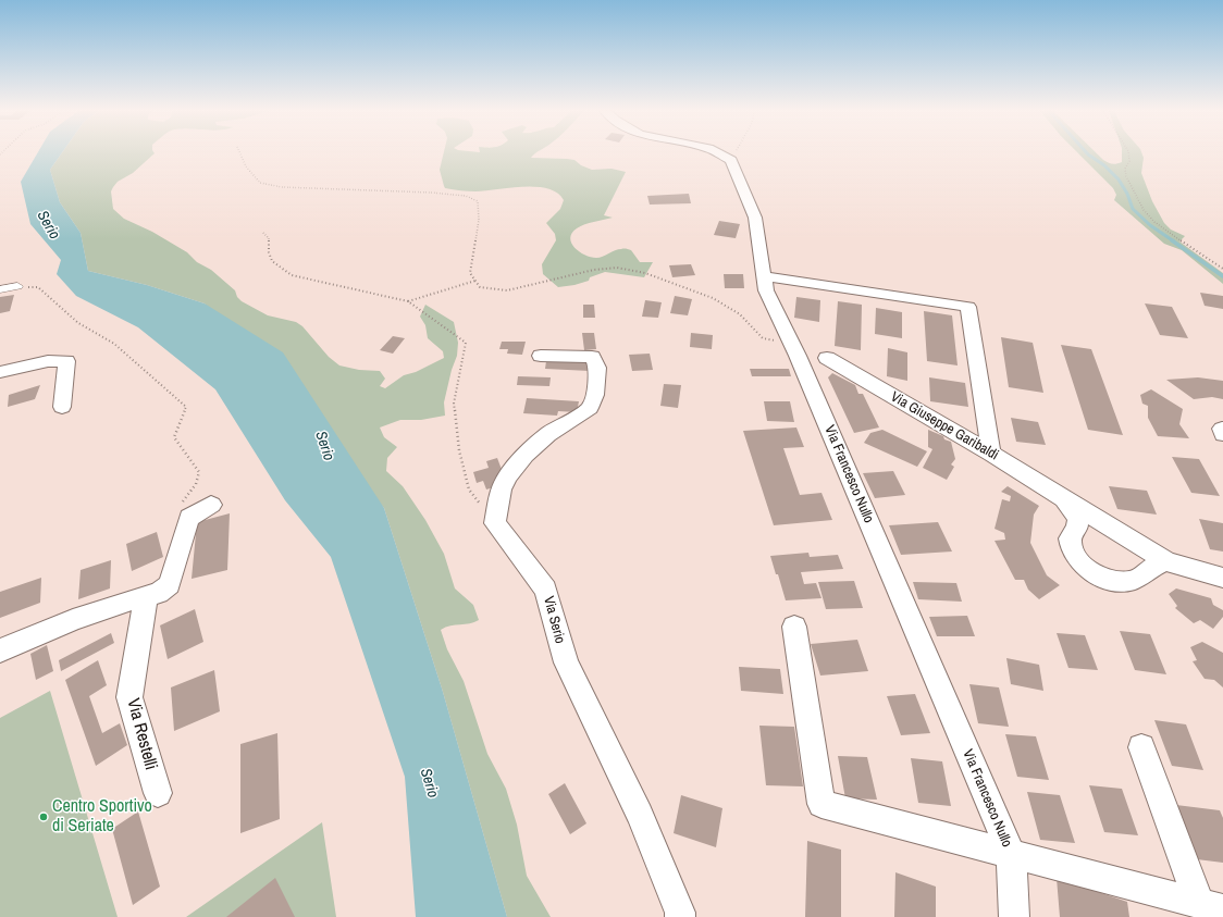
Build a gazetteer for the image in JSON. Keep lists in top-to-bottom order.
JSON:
{
  "streets": {
    "street": [
      "Via Giuseppe Garibaldi",
      "Via Francesco Nullo",
      "Via Serio",
      "Via Restelli"
    ]
  },
  "crossings": [
    ["Via Giuseppe Garibaldi", "Via Francesco Nullo"]
  ],
  "water": ["Serio"],
  "places": ["Centro Sportivo di Seriate"]
}
